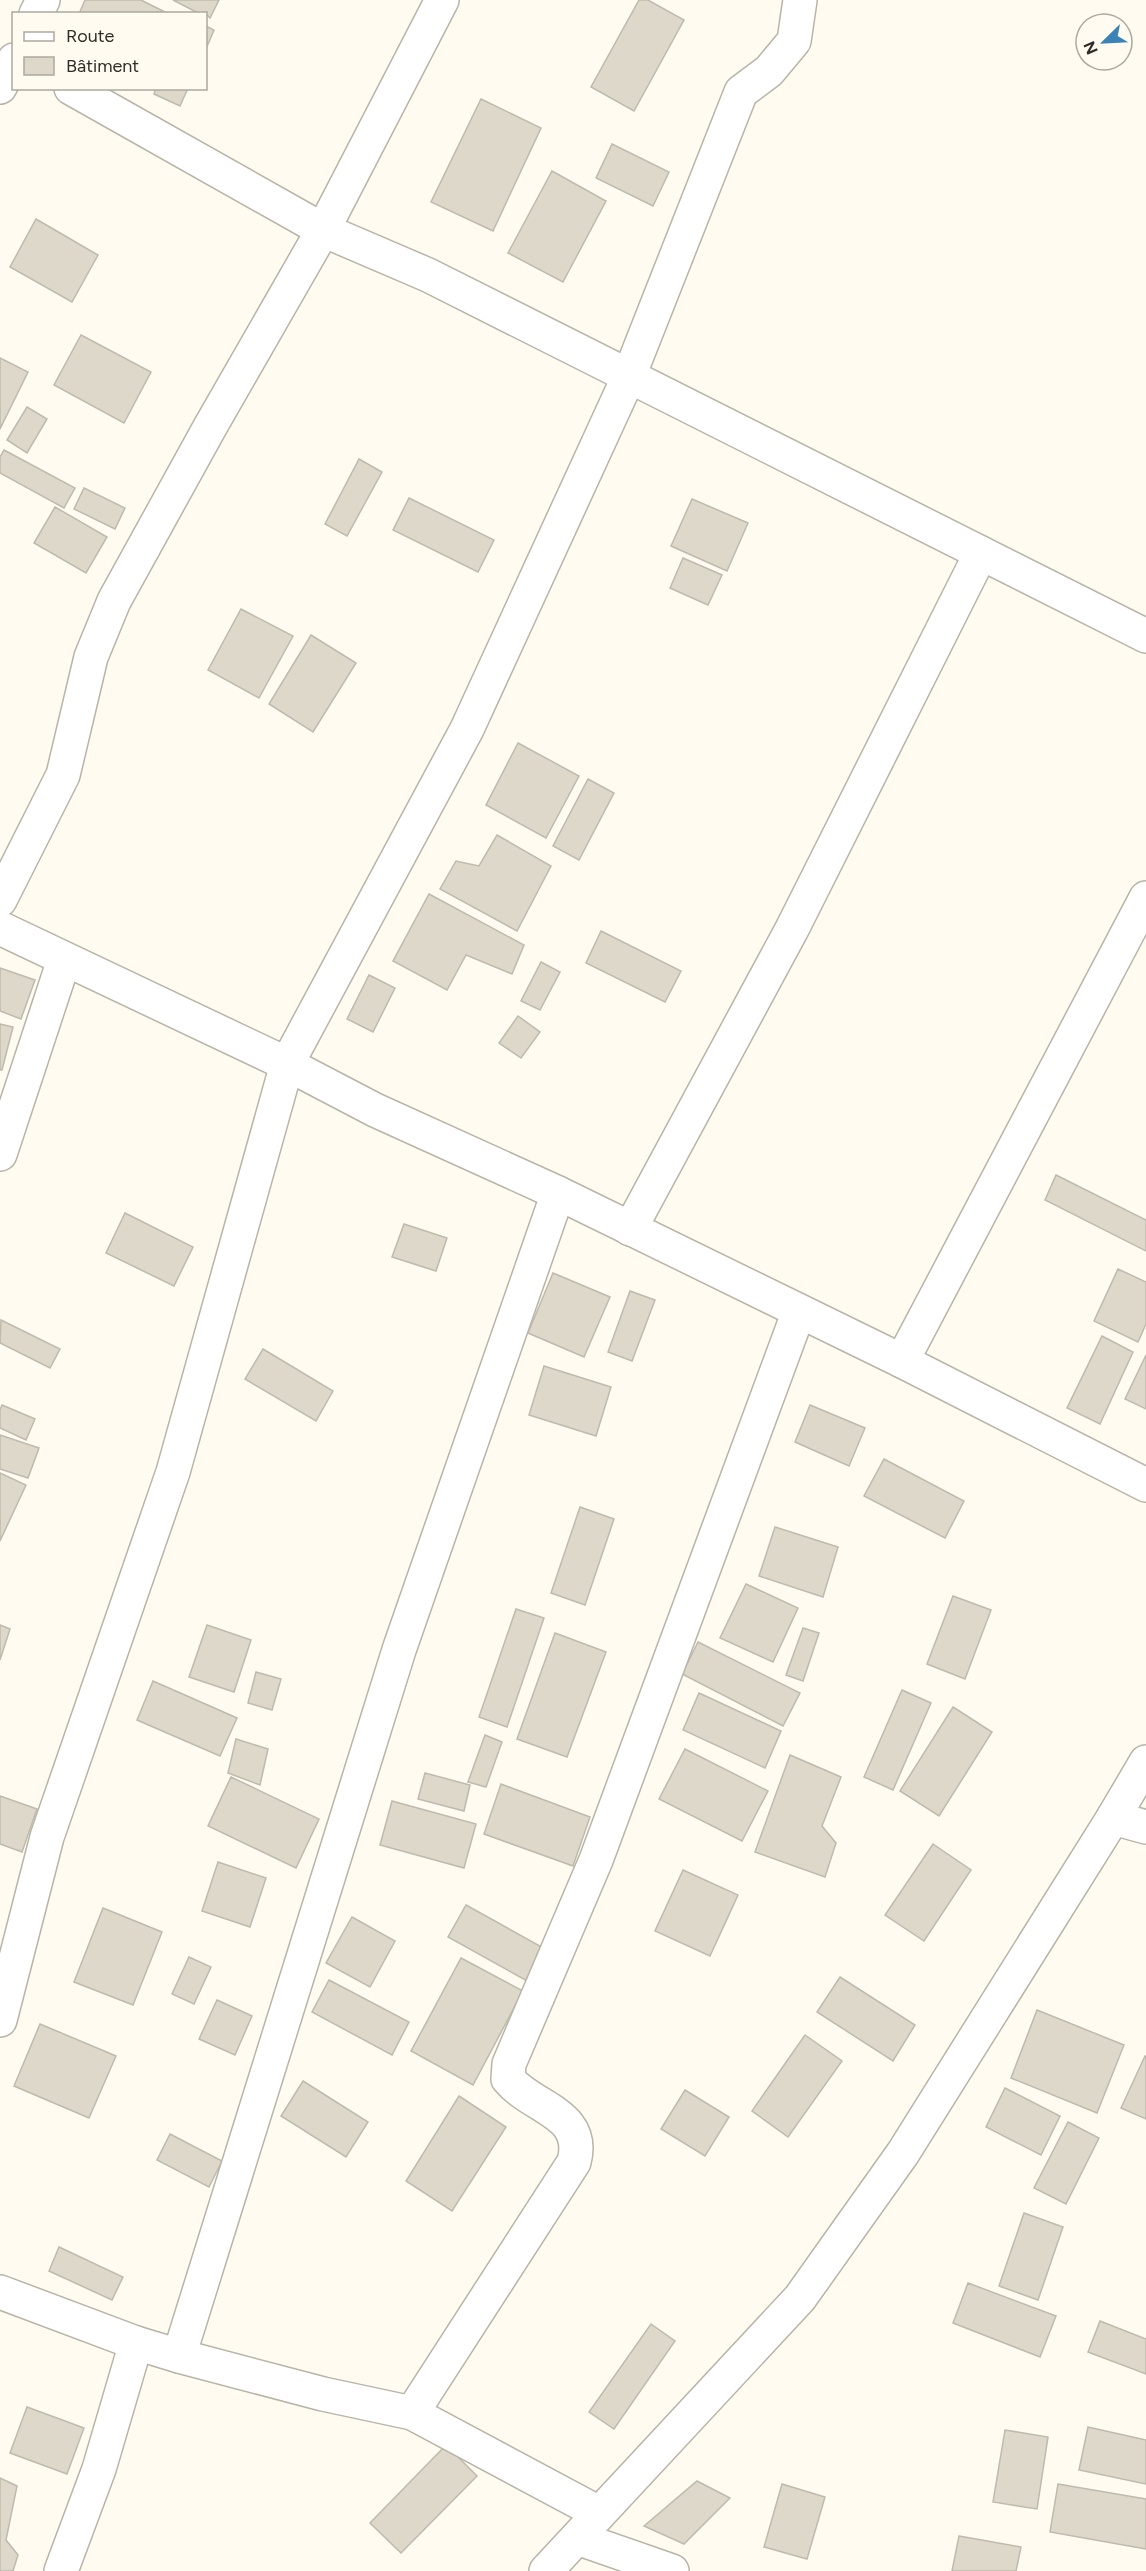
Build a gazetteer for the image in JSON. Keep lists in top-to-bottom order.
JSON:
{
  "legend": ["Route", "Bâtiment"],
  "north": "bottom left"
}
